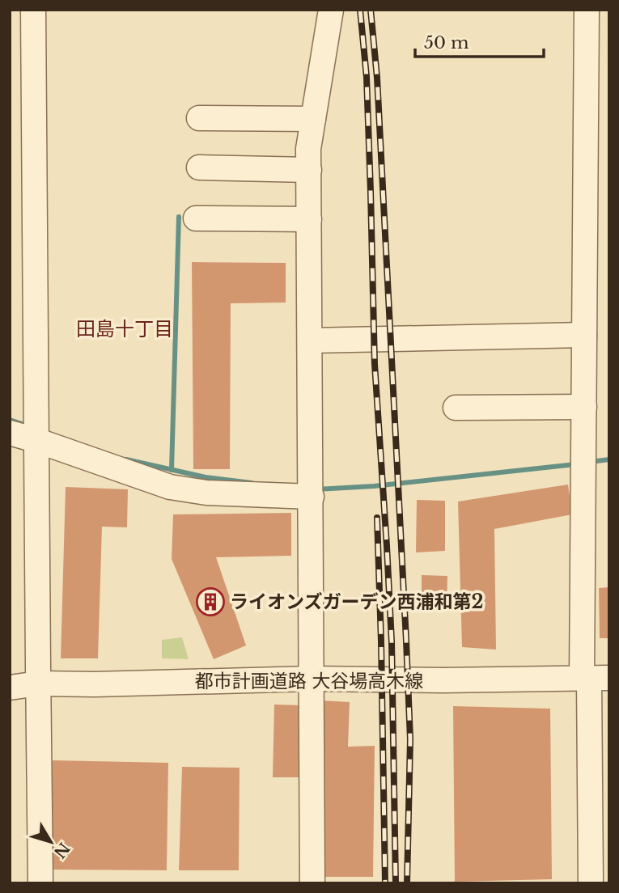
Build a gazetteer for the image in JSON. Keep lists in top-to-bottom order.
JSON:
{
  "streets": {
    "street": ["都市計画道路 大谷場高木線"]
  },
  "districts": ["田島十丁目"],
  "places": {
    "building": ["ライオンズガーデン西浦和第2"]
  },
  "scale_bar": "50 m",
  "north": "bottom right"
}
